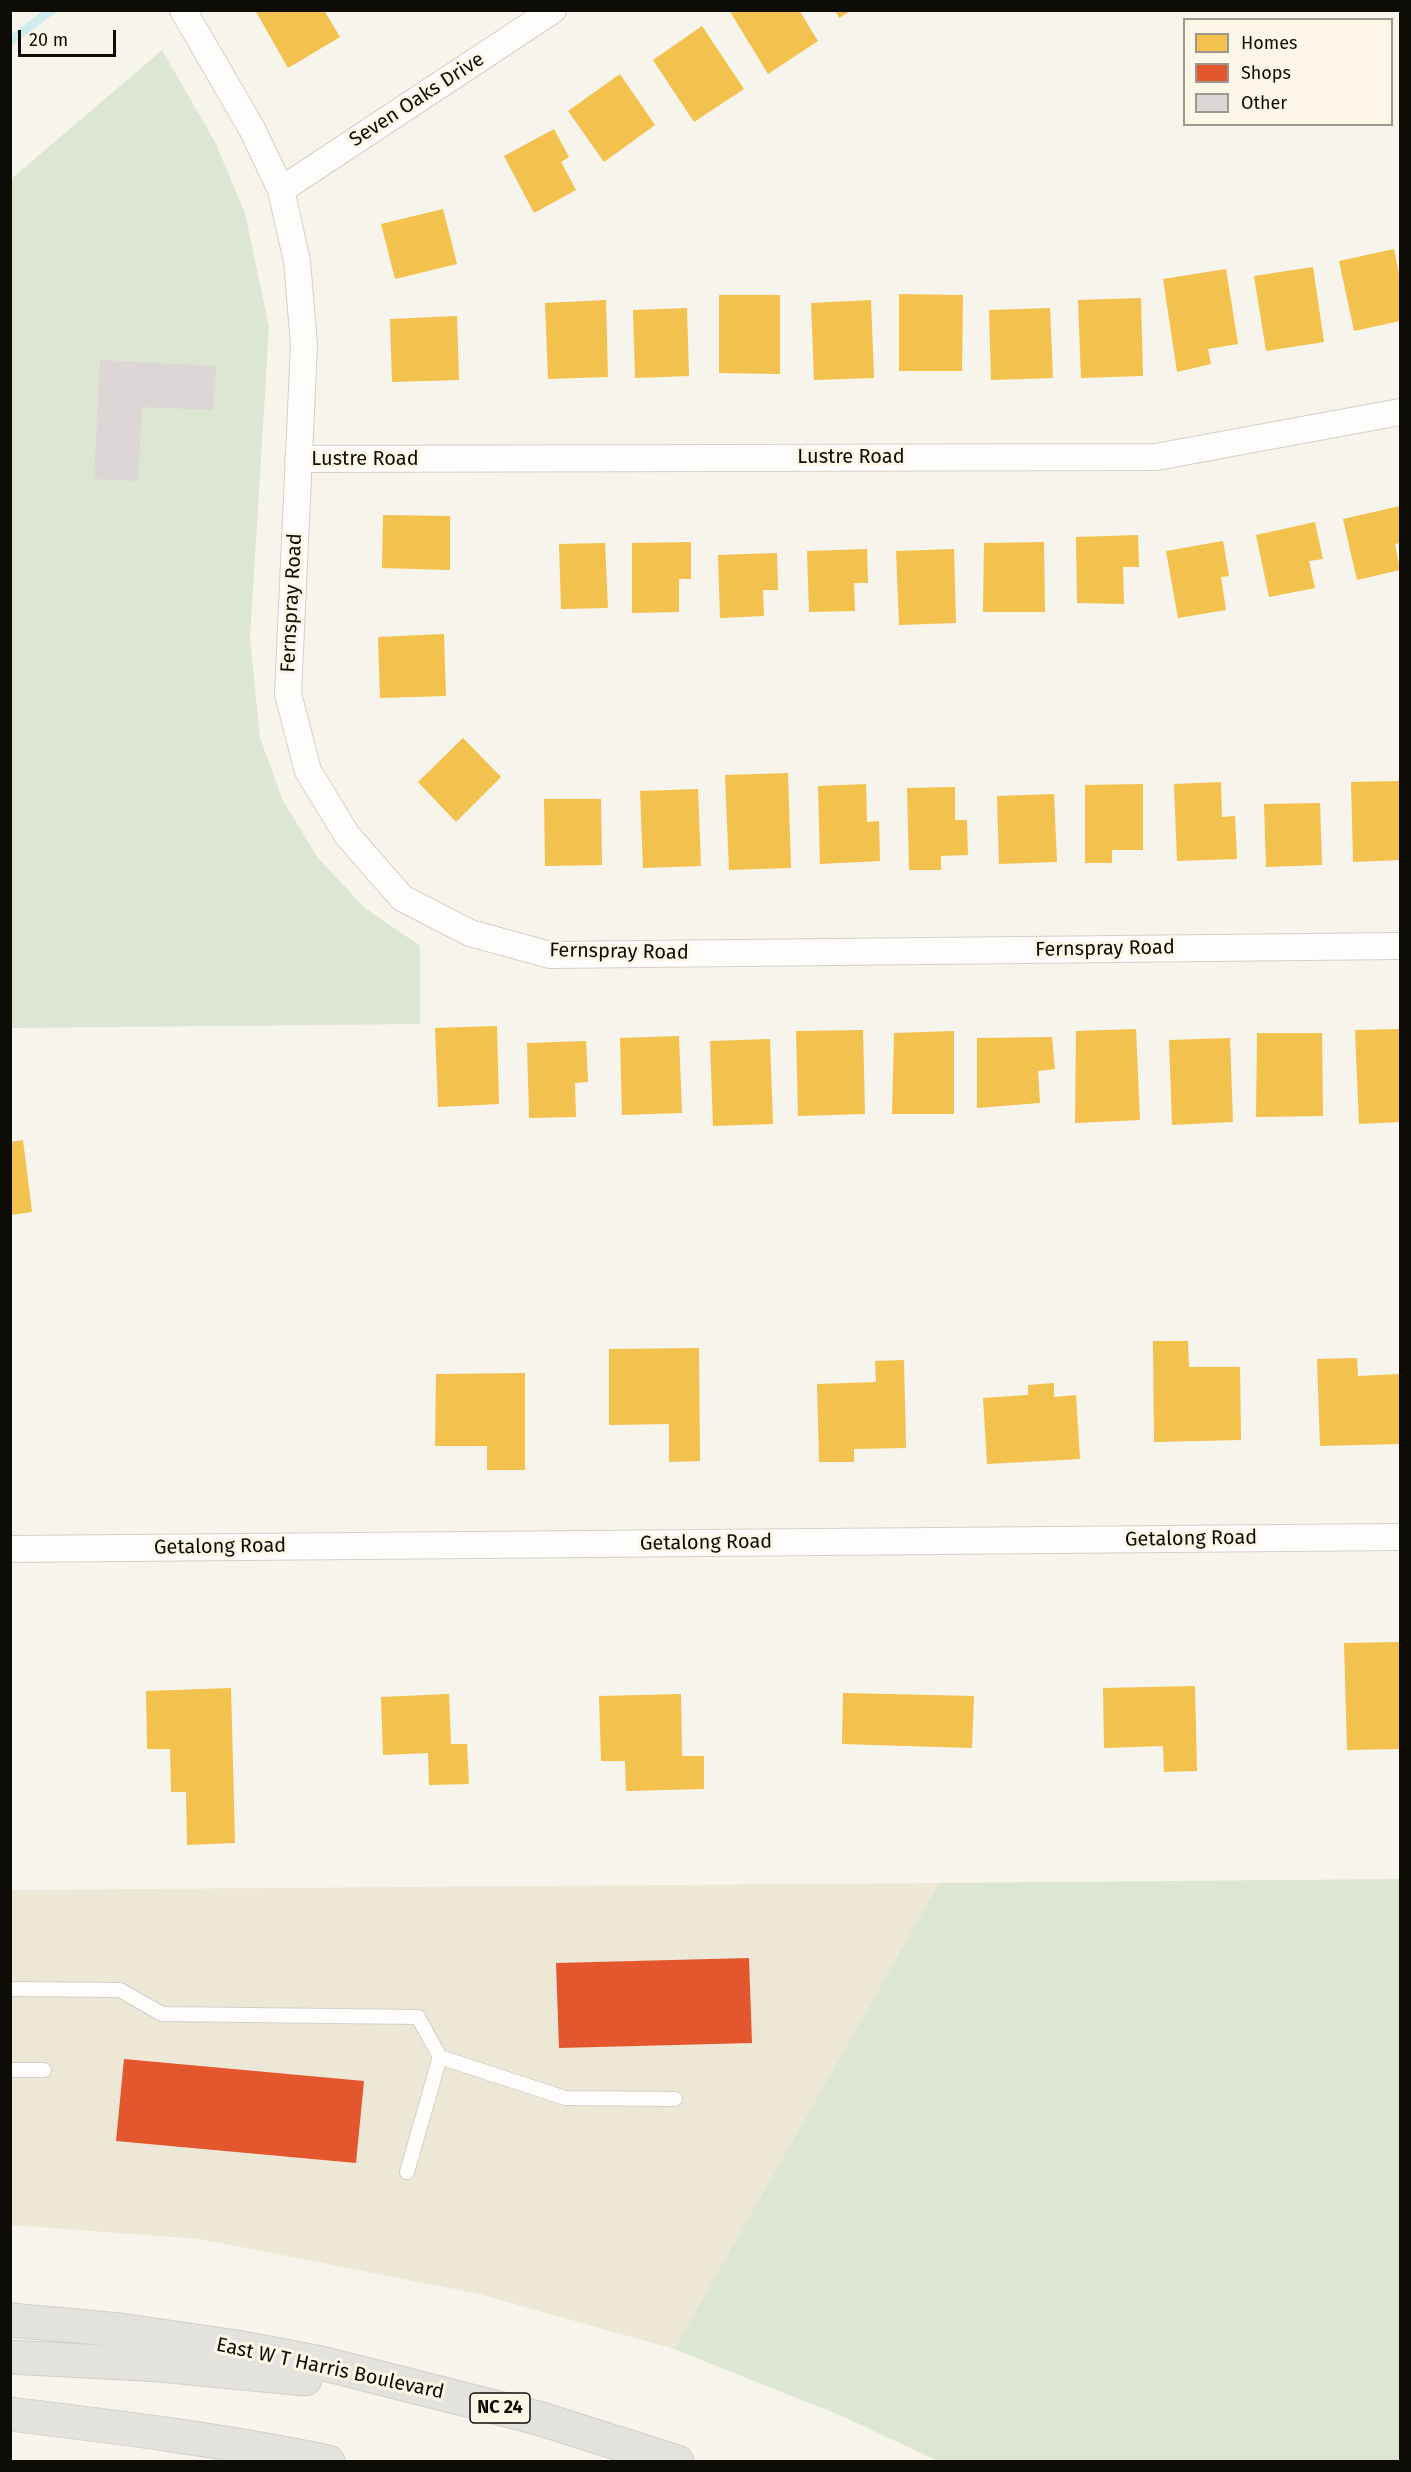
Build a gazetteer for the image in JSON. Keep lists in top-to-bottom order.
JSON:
{
  "streets": {
    "main road": ["East W T Harris Boulevard", "NC 24"],
    "street": [
      "Seven Oaks Drive",
      "Lustre Road",
      "Fernspray Road",
      "Getalong Road"
    ]
  },
  "crossings": [
    ["Seven Oaks Drive", "Fernspray Road"],
    ["Lustre Road", "Fernspray Road"]
  ],
  "legend": ["Homes", "Shops", "Other"],
  "scale_bar": "20 m"
}
